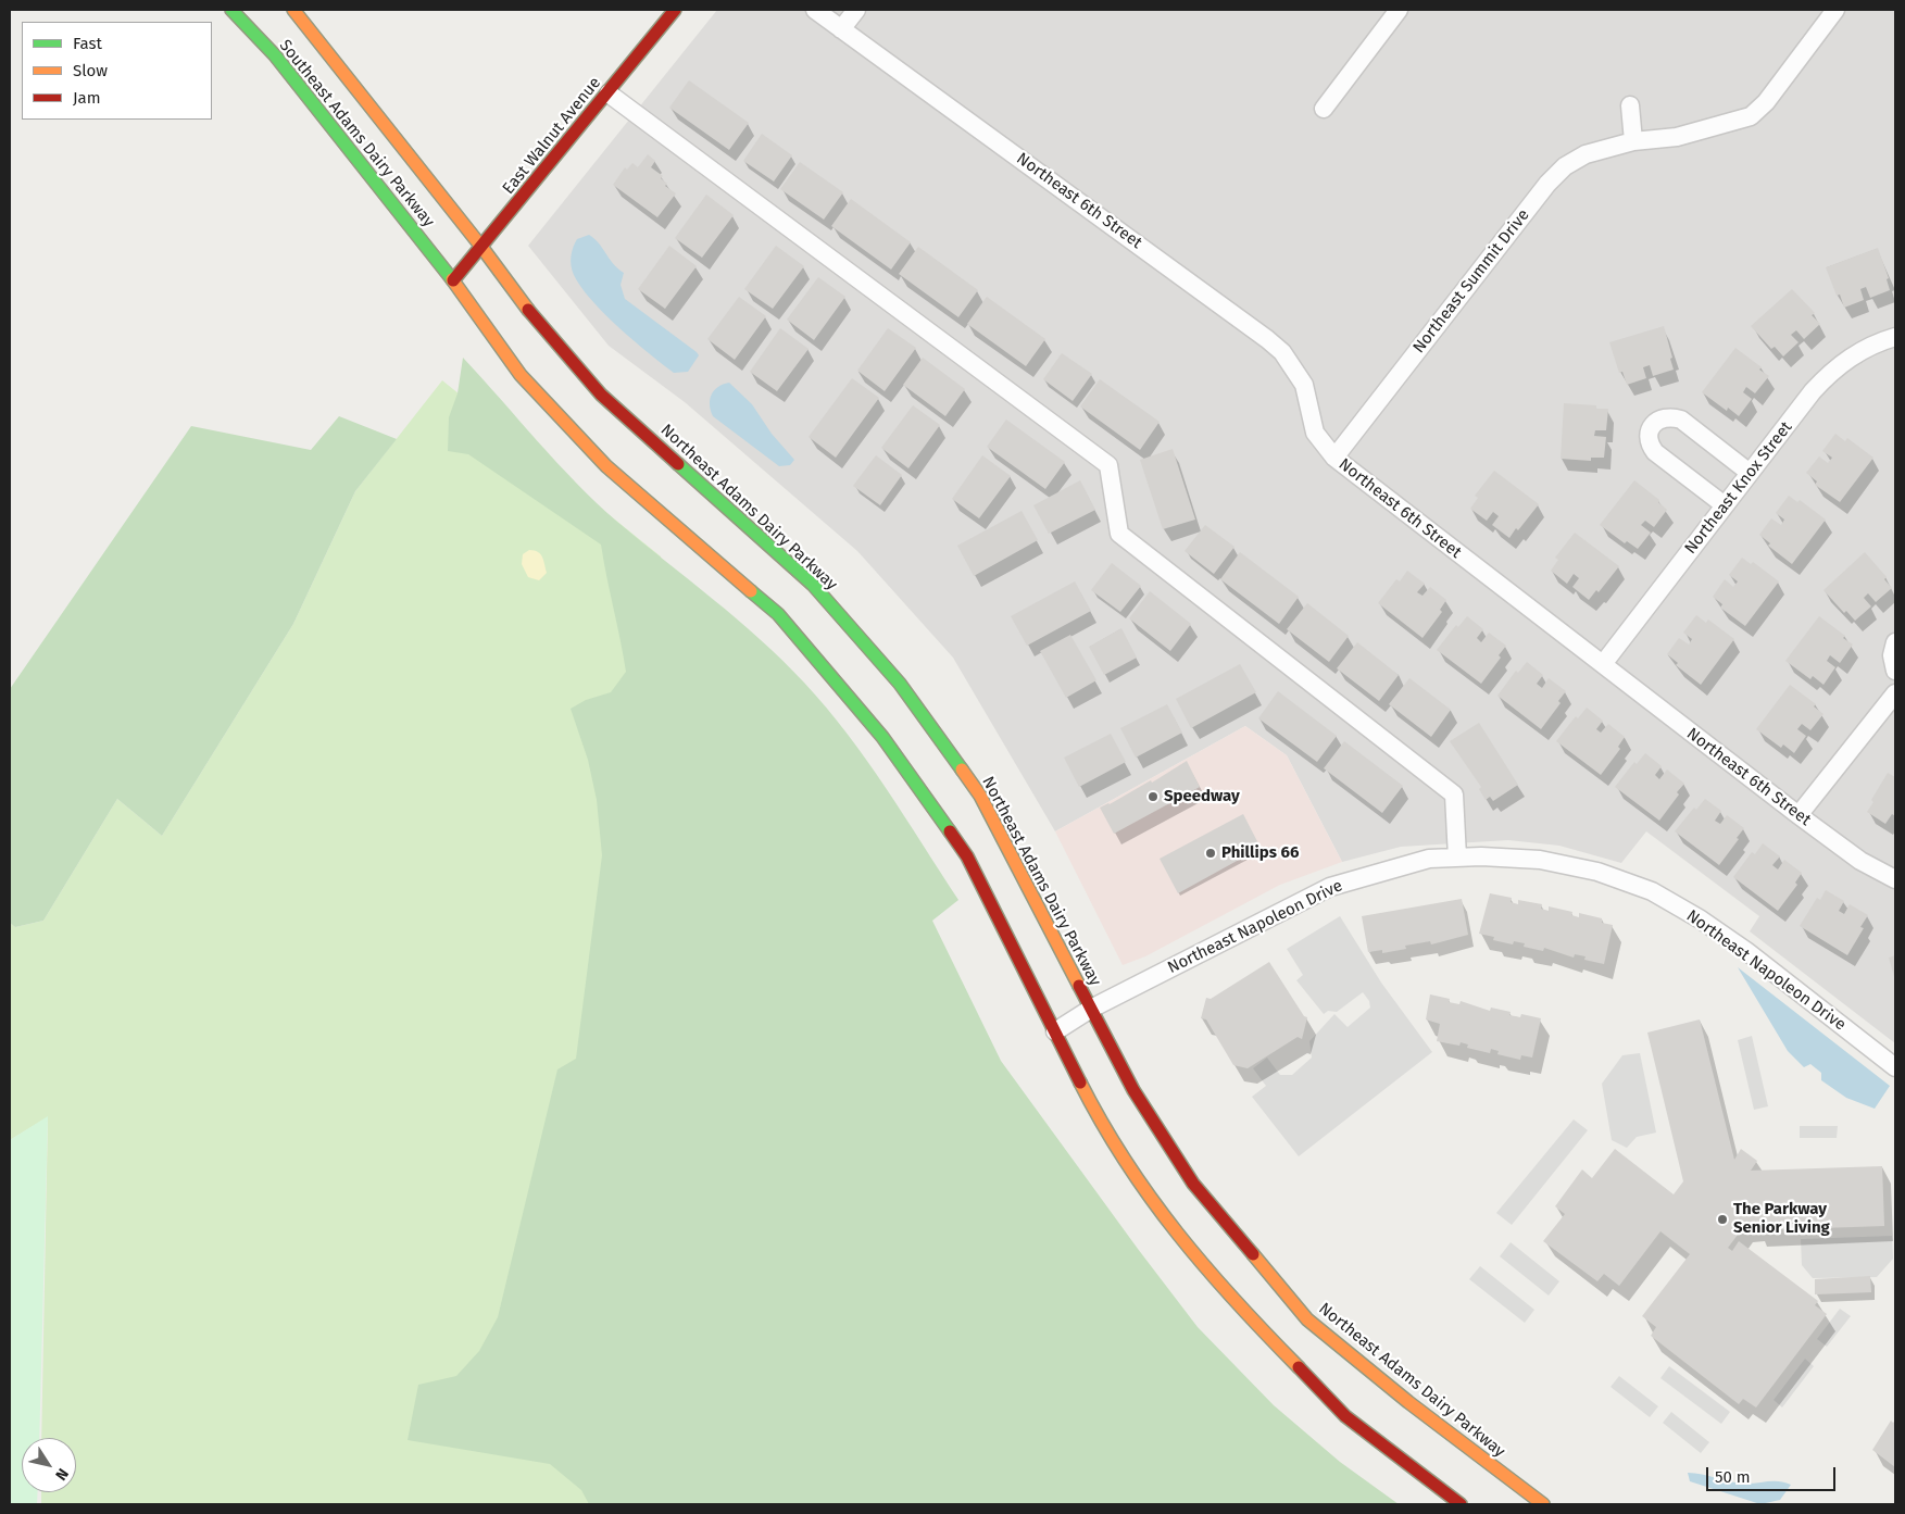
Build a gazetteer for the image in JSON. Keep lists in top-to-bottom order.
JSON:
{
  "streets": {
    "main road": ["Southeast Adams Dairy Parkway", "East Walnut Avenue", "Northeast Adams Dairy Parkway"],
    "street": [
      "Northeast 6th Street",
      "Northeast Summit Drive",
      "Northeast Knox Street",
      "Northeast Napoleon Drive"
    ]
  },
  "crossings": [
    ["Southeast Adams Dairy Parkway", "East Walnut Avenue"],
    ["Southeast Adams Dairy Parkway", "Northeast Adams Dairy Parkway"],
    ["East Walnut Avenue", "Northeast Adams Dairy Parkway"],
    ["Northeast 6th Street", "Northeast Summit Drive"],
    ["Northeast 6th Street", "Northeast Knox Street"],
    ["Northeast Adams Dairy Parkway", "Northeast Napoleon Drive"]
  ],
  "places": ["Speedway", "Phillips 66", "The Parkway Senior Living"],
  "legend": ["Fast", "Slow", "Jam"],
  "scale_bar": "50 m",
  "north": "bottom right"
}
